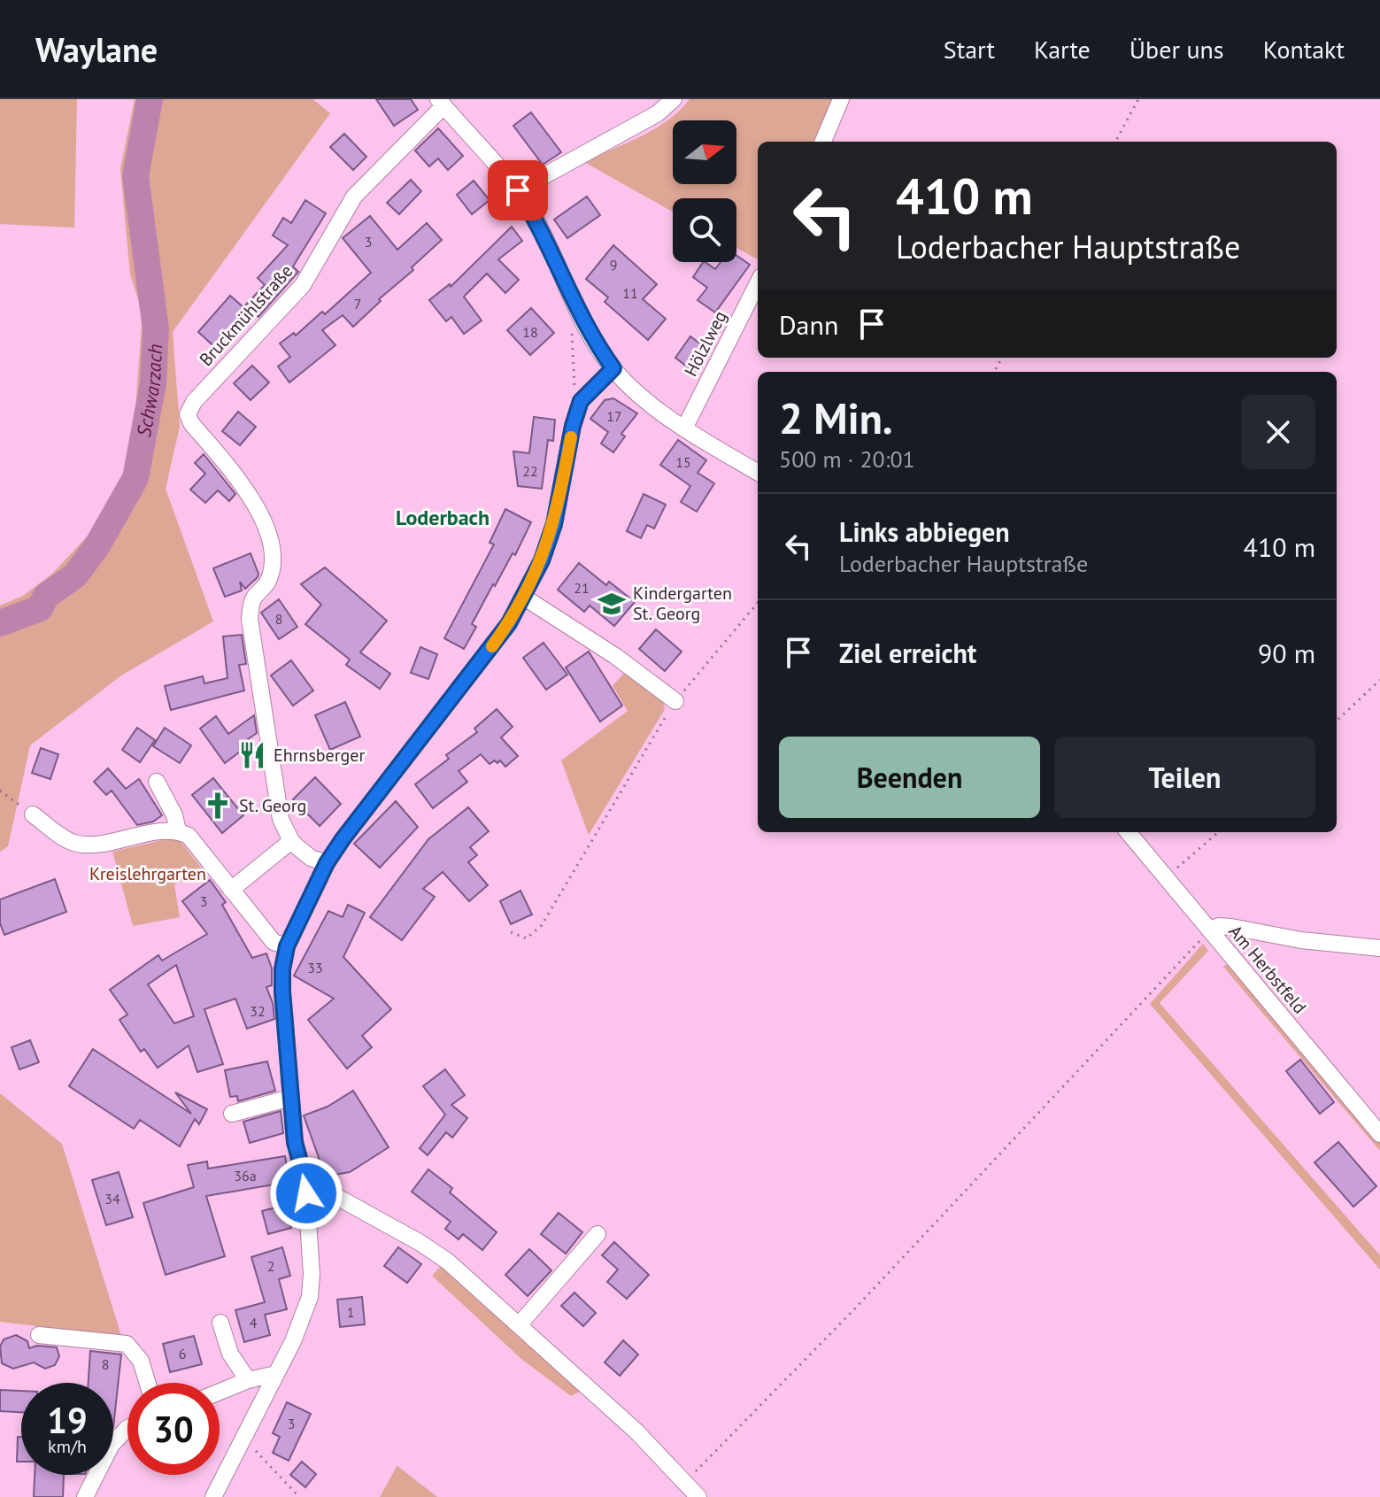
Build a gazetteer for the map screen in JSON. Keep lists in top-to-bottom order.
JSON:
{
  "streets": {
    "street": ["Bruckmühlstraße", "Hölzlweg", "Am Herbstfeld"]
  },
  "districts": ["Loderbach"],
  "water": ["Schwarzach"],
  "parks": ["Kreislehrgarten"],
  "places": {
    "school or university": ["Kindergarten St. Georg"],
    "restaurant": ["Ehrnsberger"],
    "church": ["St. Georg"]
  },
  "house_numbers": [
    "3",
    "9",
    "11",
    "7",
    "18",
    "17",
    "15",
    "22",
    "21",
    "8",
    "3",
    "33",
    "32",
    "36a",
    "34",
    "2",
    "1",
    "4",
    "6",
    "8",
    "3"
  ],
  "north": "right",
  "page": {
    "header": "Waylane",
    "nav": [
      "Start",
      "Karte",
      "Über uns",
      "Kontakt"
    ],
    "turn": ["410 m", "Loderbacher Hauptstraße"],
    "then": "Dann",
    "heading": ["2 Min.", "500 m · 20:01"],
    "list": [
      {
        "name": "Links abbiegen",
        "note": "Loderbacher Hauptstraße",
        "value": "410 m"
      },
      {
        "name": "Ziel erreicht",
        "value": "90 m"
      }
    ],
    "buttons": ["Beenden", "Teilen"],
    "speed": "19 km/h",
    "limit": "30"
  }
}
